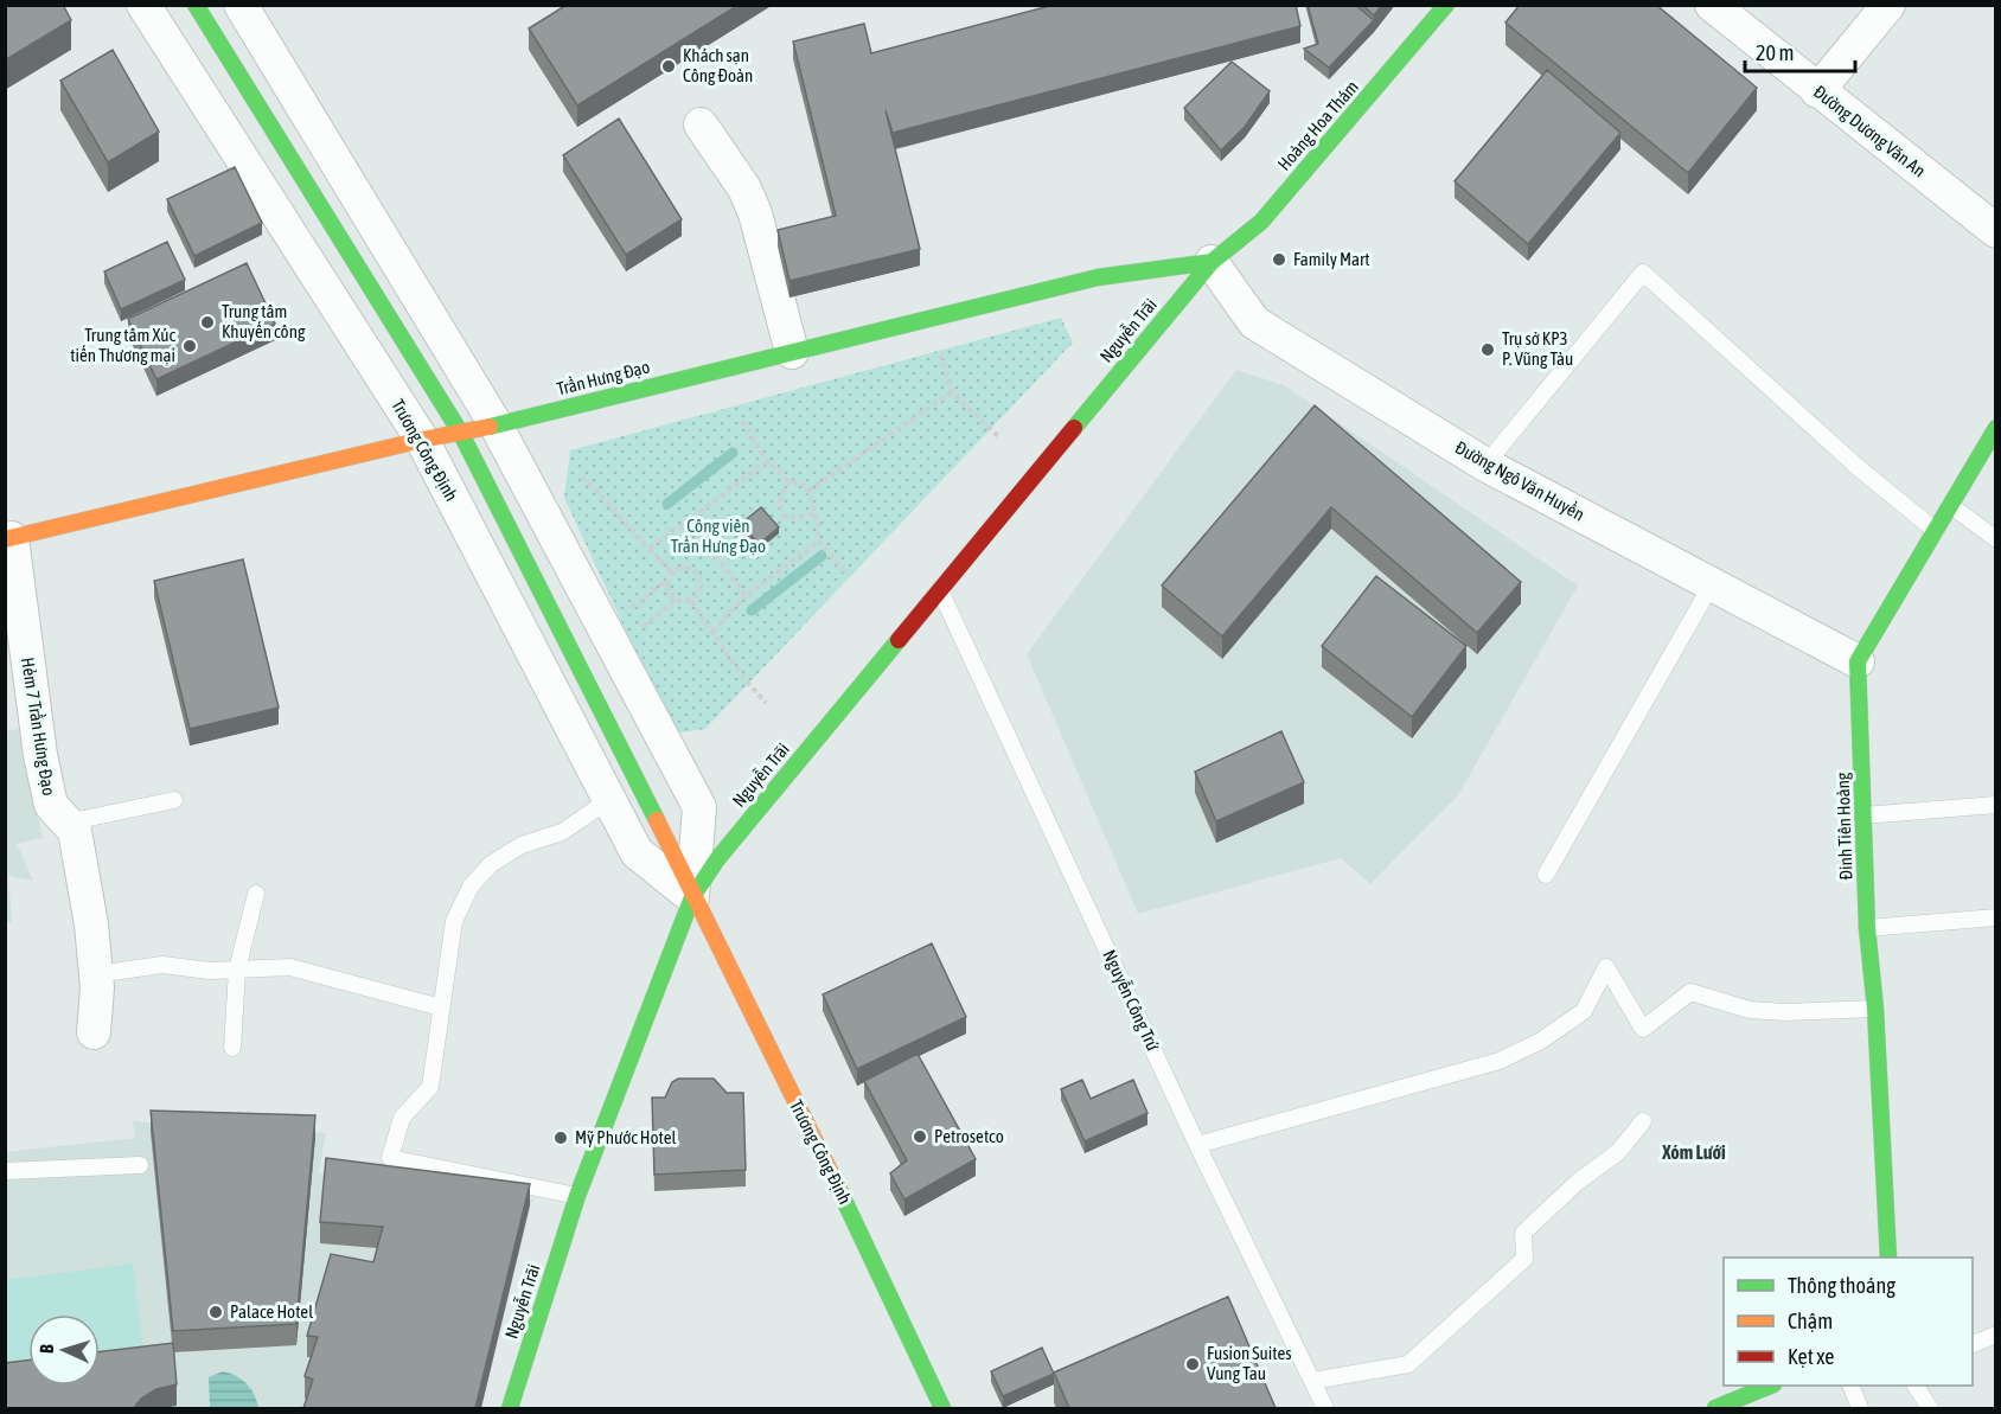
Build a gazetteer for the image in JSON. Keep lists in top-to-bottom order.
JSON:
{
  "streets": {
    "main road": [
      "Hoàng Hoa Thám",
      "Nguyễn Trãi",
      "Trần Hưng Đạo",
      "Trương Công Định",
      "Đinh Tiên Hoàng"
    ],
    "street": ["Đường Dương Văn An", "Đường Ngô Văn Huyền", "Hẻm 7 Trần Hưng Đạo"],
    "lane": ["Nguyễn Công Trứ"]
  },
  "crossings": [
    ["Hoàng Hoa Thám", "Nguyễn Trãi"],
    ["Hoàng Hoa Thám", "Trần Hưng Đạo"],
    ["Hoàng Hoa Thám", "Đường Ngô Văn Huyền"],
    ["Nguyễn Trãi", "Trần Hưng Đạo"],
    ["Nguyễn Trãi", "Trương Công Định"],
    ["Nguyễn Trãi", "Đường Ngô Văn Huyền"],
    ["Nguyễn Trãi", "Nguyễn Công Trứ"],
    ["Trần Hưng Đạo", "Trương Công Định"],
    ["Trần Hưng Đạo", "Đường Ngô Văn Huyền"],
    ["Trần Hưng Đạo", "Hẻm 7 Trần Hưng Đạo"],
    ["Đường Ngô Văn Huyền", "Đinh Tiên Hoàng"]
  ],
  "districts": ["Xóm Lưới"],
  "parks": ["Công viên Trần Hưng Đạo"],
  "places": [
    "Khách sạn Công Đoàn",
    "Family Mart",
    "Trung tâm Khuyến công",
    "Trung tâm Xúc tiến Thương mại",
    "Trụ sở KP3 P. Vũng Tàu",
    "Petrosetco",
    "Mỹ Phước Hotel",
    "Palace Hotel",
    "Fusion Suites Vung Tau"
  ],
  "legend": ["Thông thoáng", "Chậm", "Kẹt xe"],
  "scale_bar": "20 m",
  "north": "left"
}
